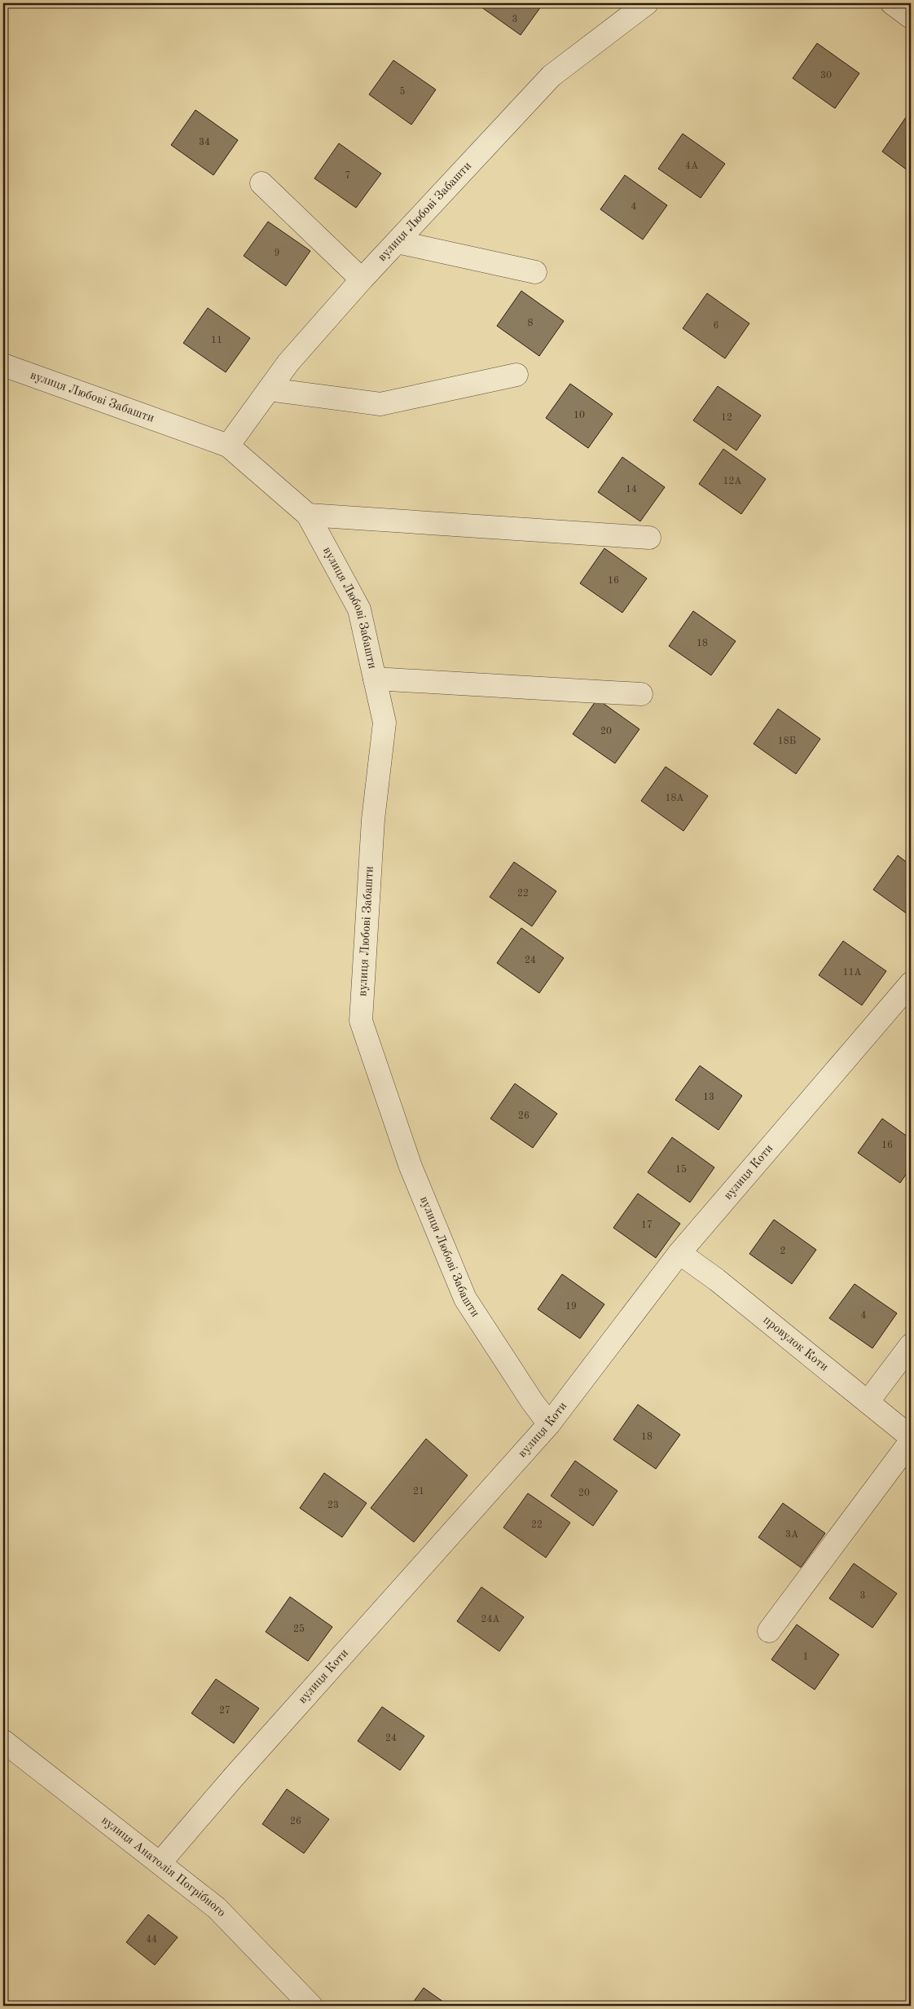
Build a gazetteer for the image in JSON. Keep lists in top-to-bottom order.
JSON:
{
  "streets": {
    "street": [
      "вулиця Любові Забашти",
      "вулиця Коти",
      "провулок Коти",
      "вулиця Анатолія Погрібного"
    ]
  },
  "crossings": [
    ["вулиця Любові Забашти", "вулиця Коти"],
    ["вулиця Коти", "провулок Коти"],
    ["вулиця Коти", "вулиця Анатолія Погрібного"]
  ],
  "house_numbers": [
    "3",
    "30",
    "5",
    "34",
    "4А",
    "7",
    "4",
    "9",
    "8",
    "6",
    "11",
    "10",
    "12",
    "12А",
    "14",
    "16",
    "18",
    "20",
    "18Б",
    "18А",
    "22",
    "24",
    "11А",
    "13",
    "26",
    "16",
    "15",
    "17",
    "2",
    "19",
    "4",
    "18",
    "21",
    "20",
    "23",
    "22",
    "3А",
    "3",
    "24А",
    "25",
    "1",
    "27",
    "24",
    "26",
    "44"
  ]
}
